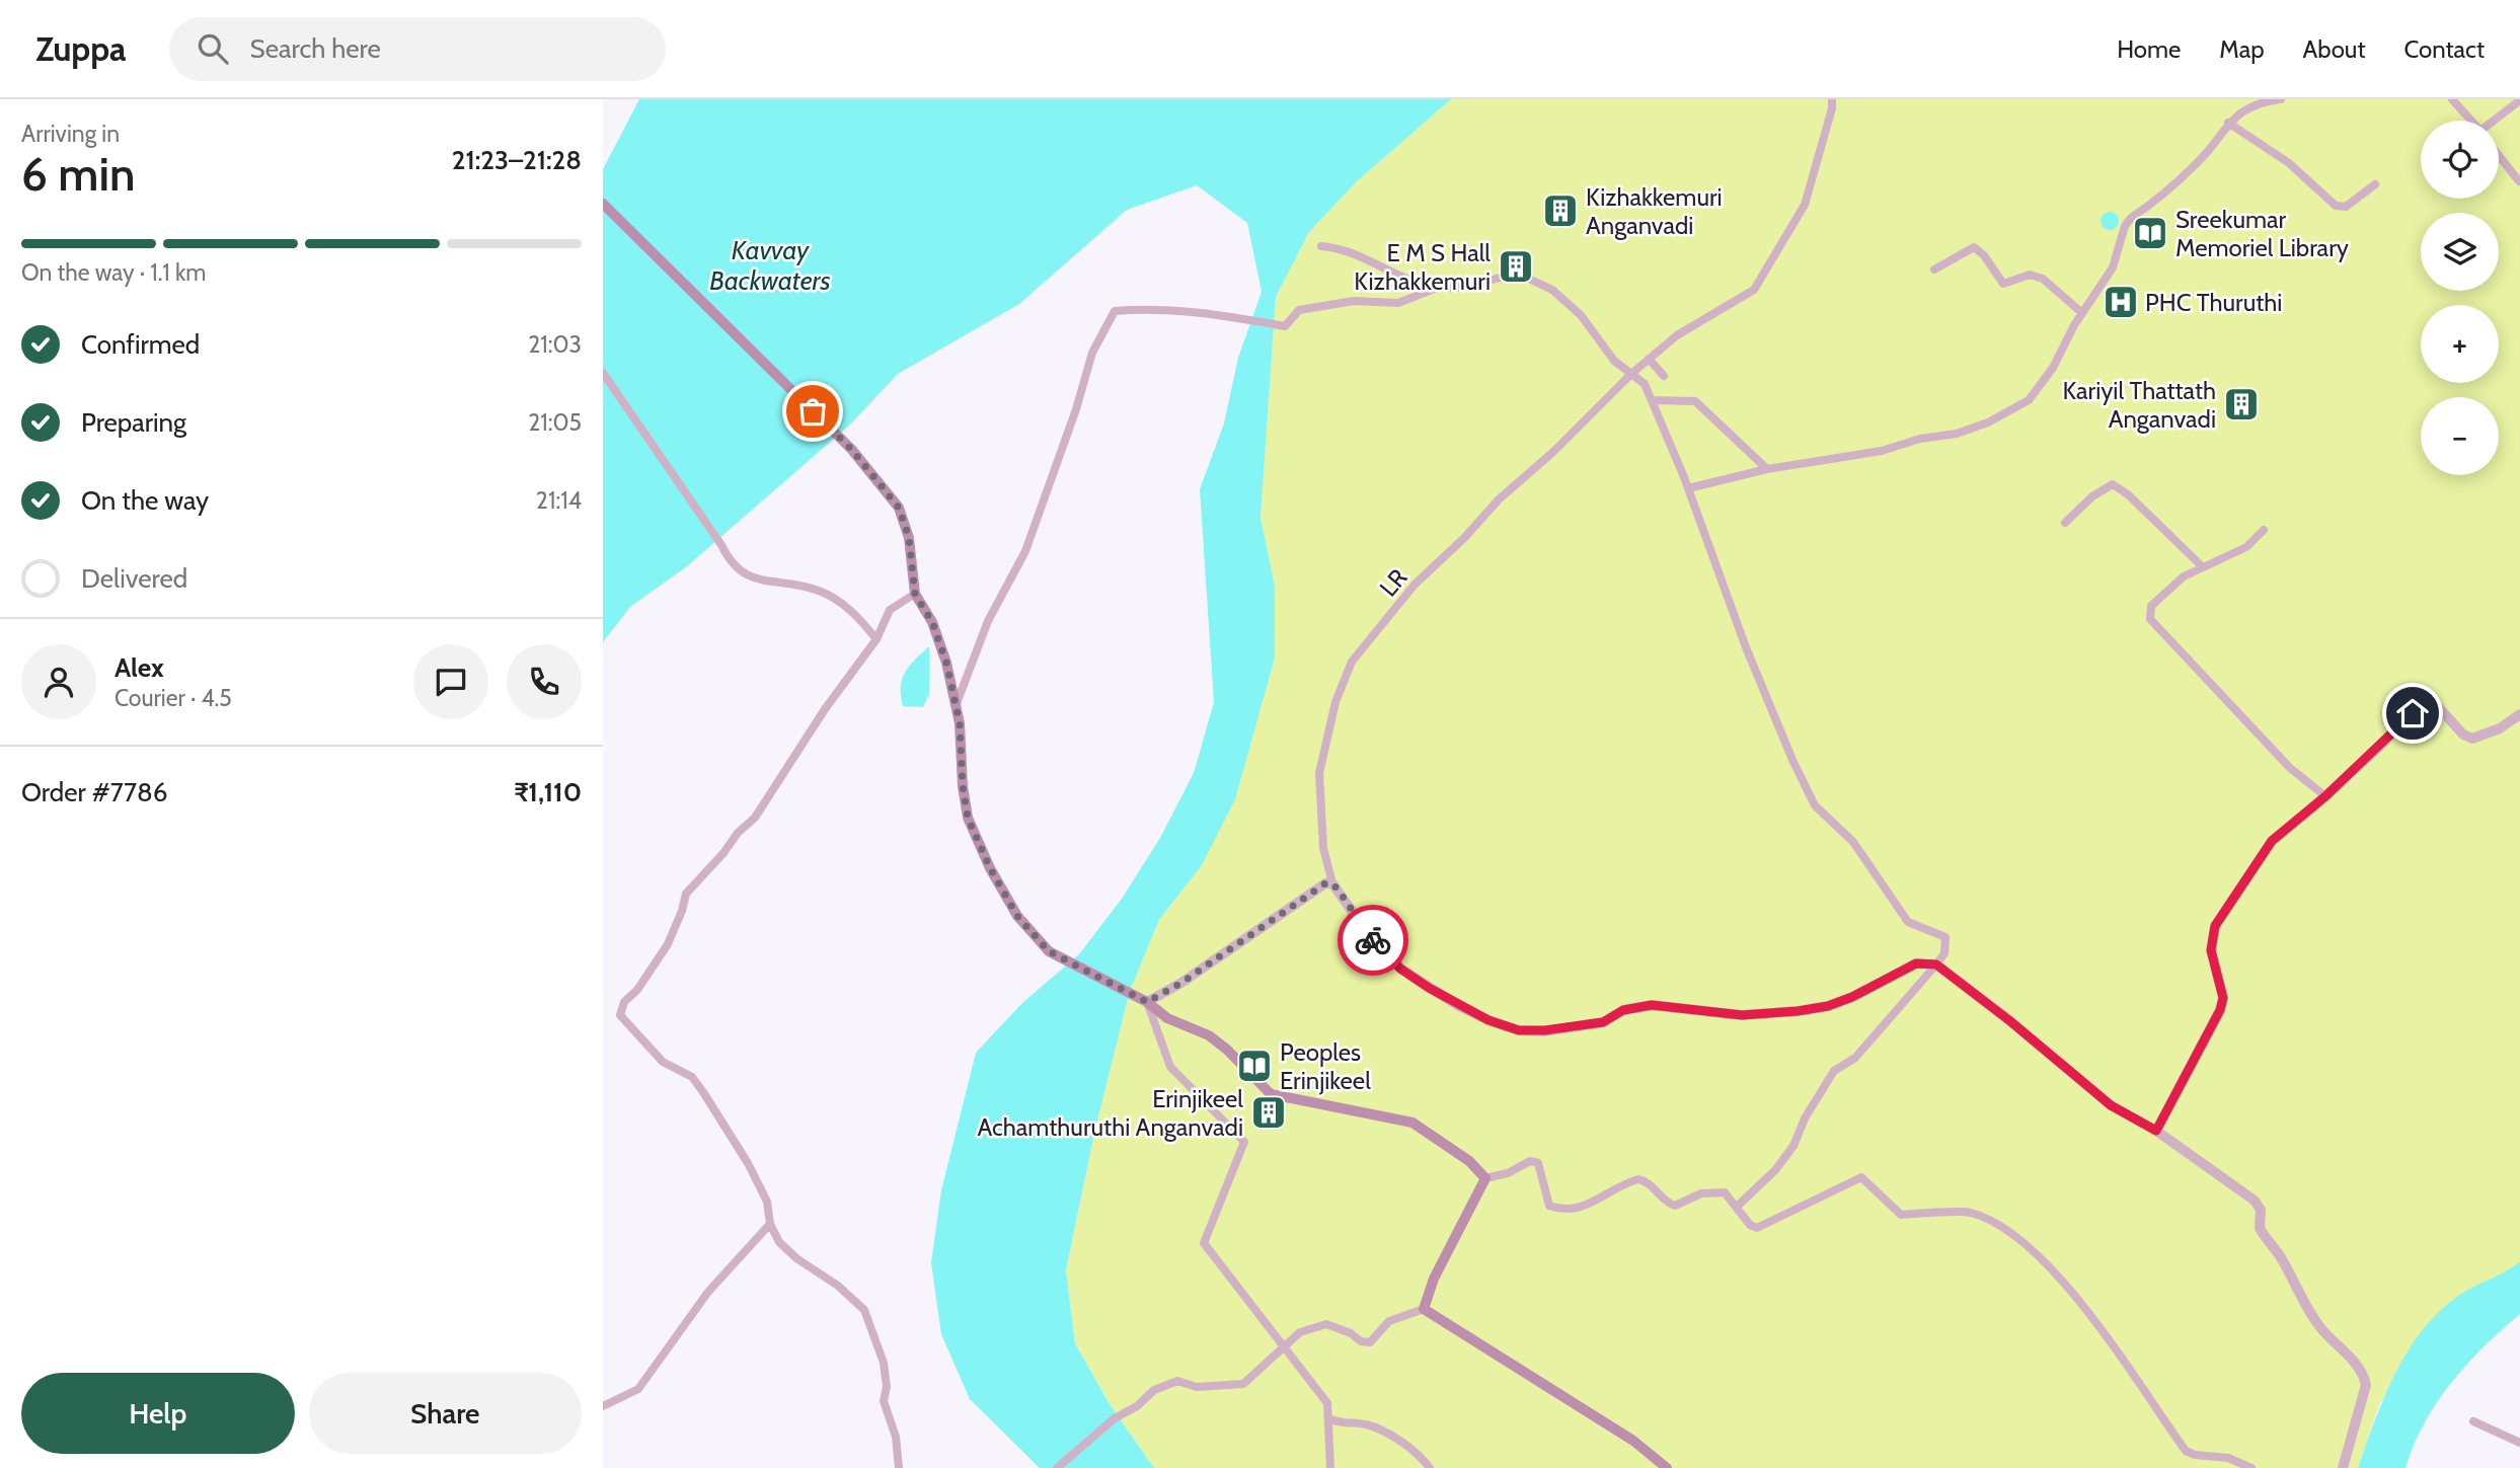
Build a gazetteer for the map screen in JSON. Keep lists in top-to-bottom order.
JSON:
{
  "streets": {
    "street": ["LR"]
  },
  "water": ["Kavvay Backwaters"],
  "places": {
    "building": [
      "Kizhakkemuri Anganvadi",
      "E M S Hall Kizhakkemuri",
      "Kariyil Thattath Anganvadi",
      "Erinjikeel Achamthuruthi Anganvadi"
    ],
    "library": ["Sreekumar Memoriel Library", "Peoples Erinjikeel"],
    "hospital": ["PHC Thuruthi"]
  },
  "page": {
    "header": "Zuppa",
    "search": "Search here",
    "nav": [
      "Home",
      "Map",
      "About",
      "Contact"
    ],
    "heading": ["6 min", "Arriving in", "21:23–21:28"],
    "panel": [
      "Alex",
      "Courier · 4.5",
      "Order #7786",
      "₹1,110"
    ],
    "map_buttons": ["+", "−"],
    "bar": "On the way · 1.1 km",
    "list": [
      ["Confirmed", "21:03"],
      ["Preparing", "21:05"],
      ["On the way", "21:14"],
      "Delivered"
    ],
    "buttons": ["Help", "Share"]
  }
}
